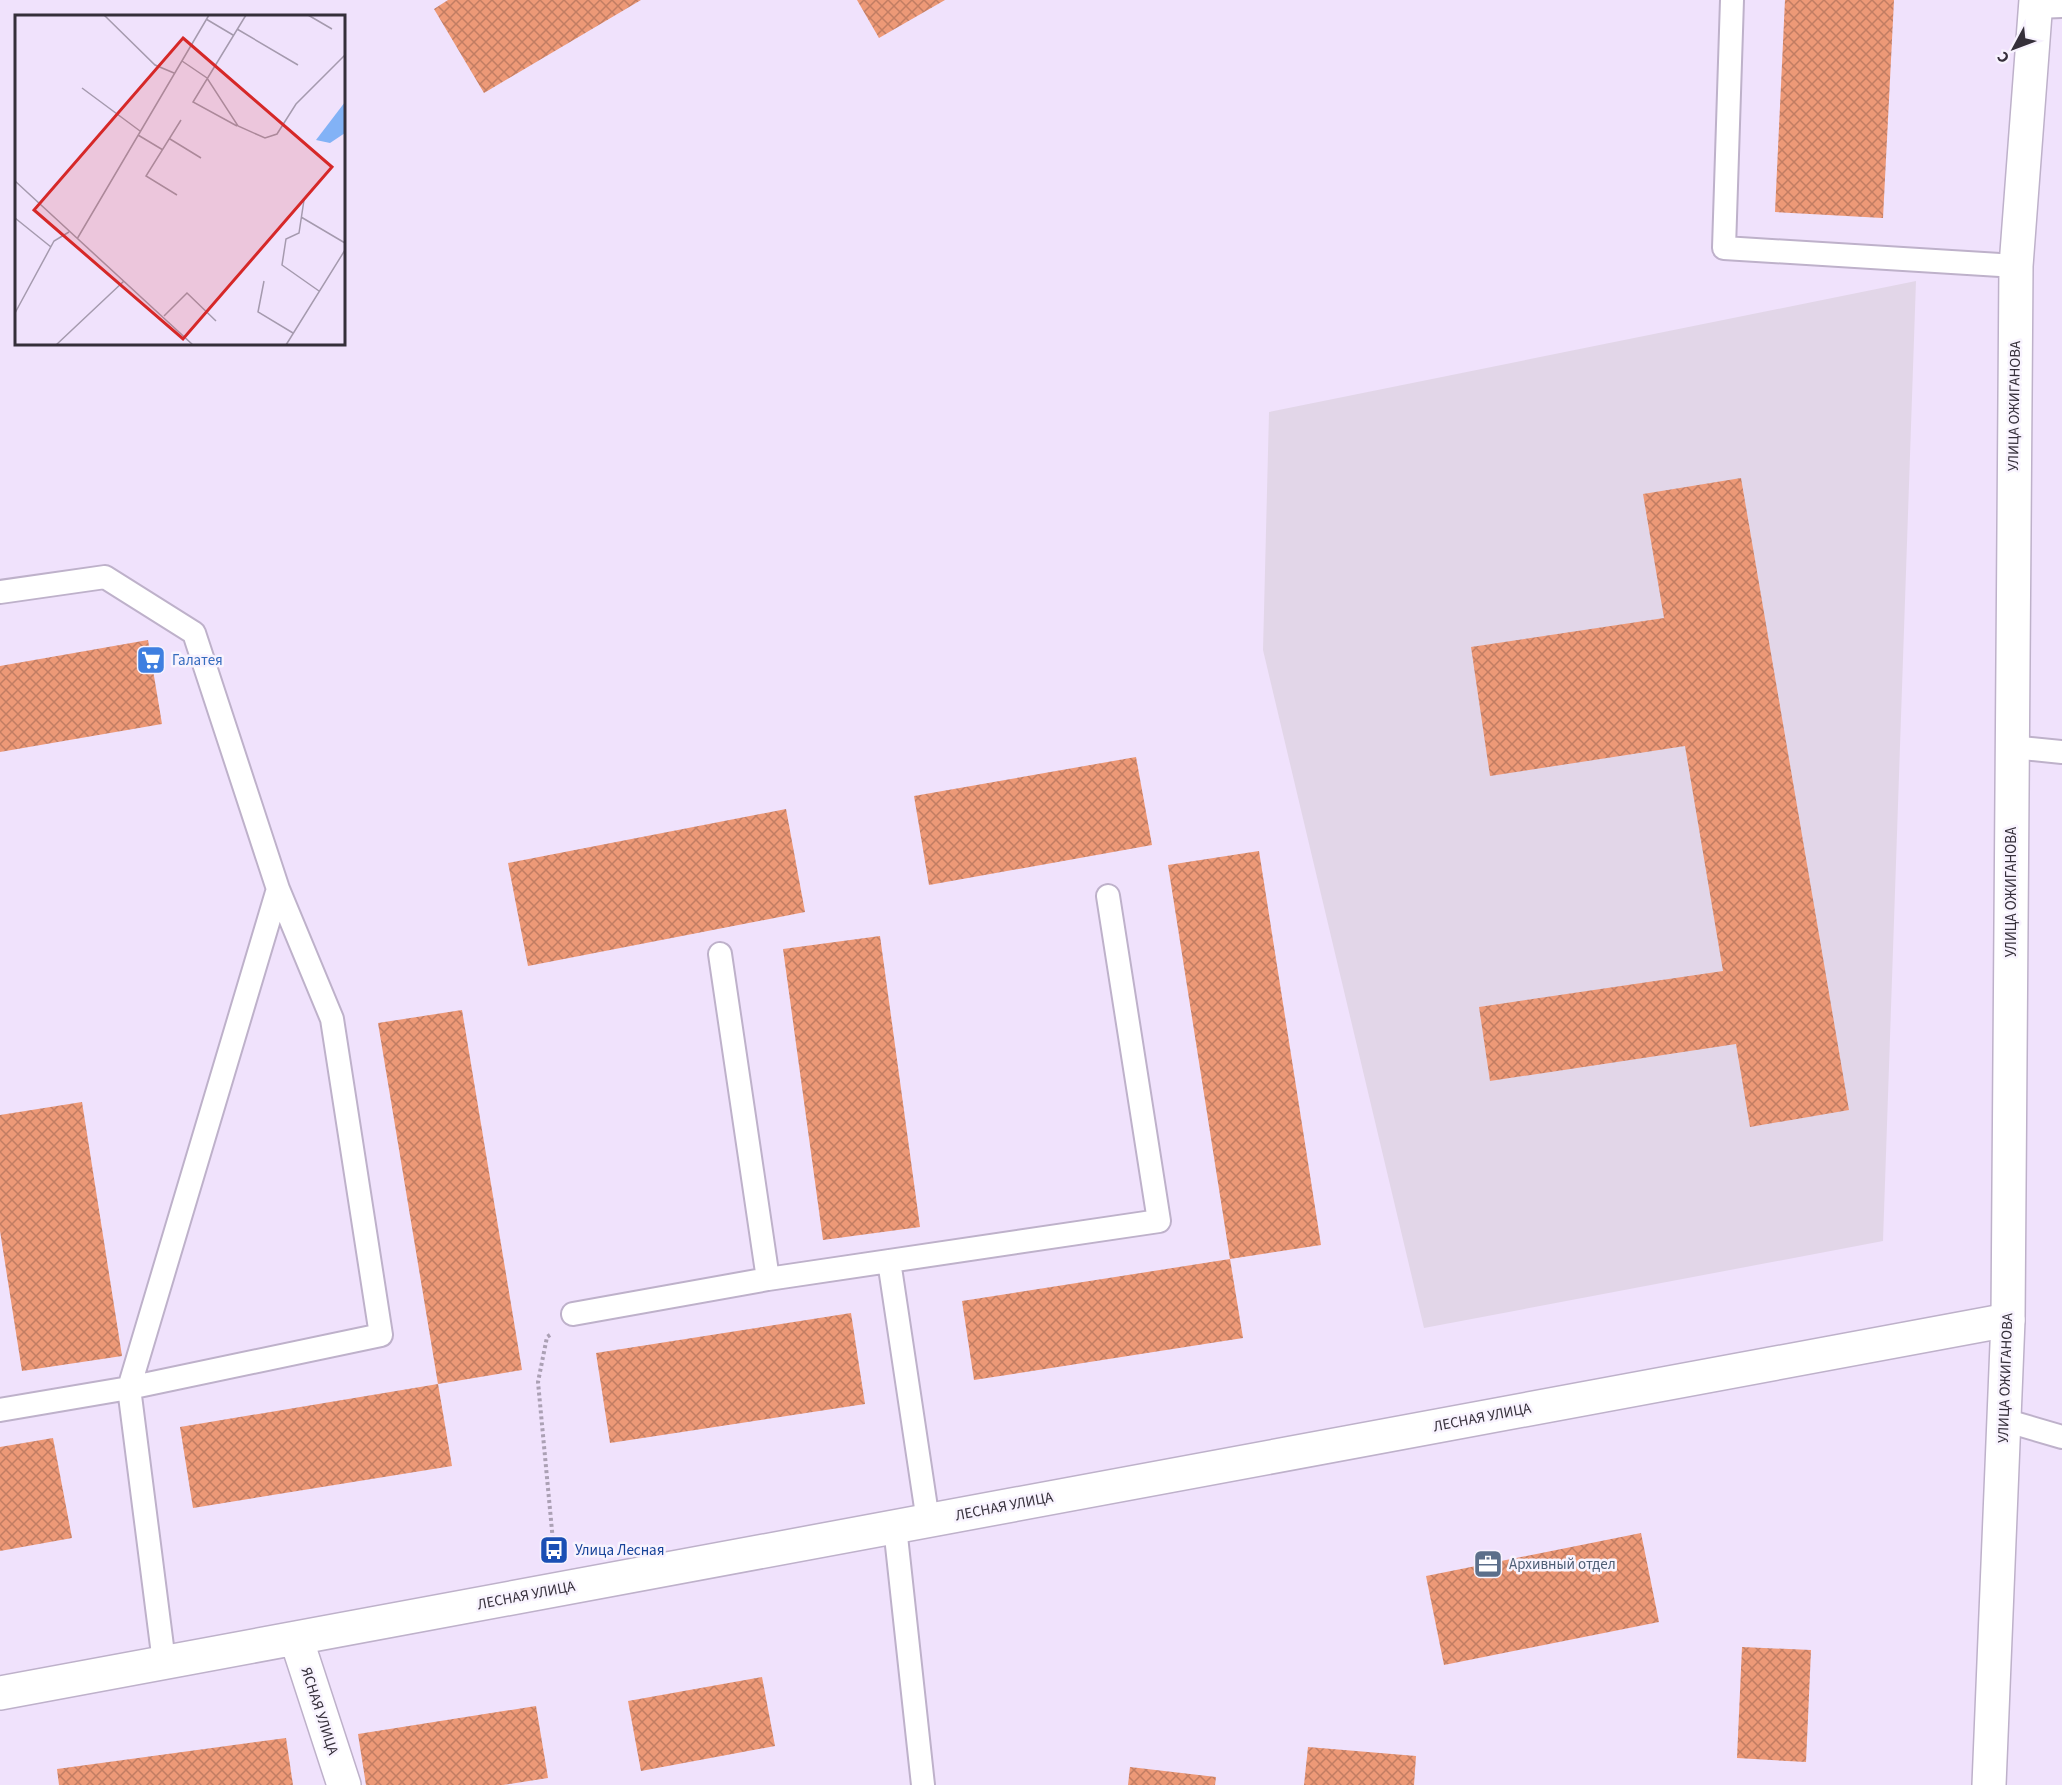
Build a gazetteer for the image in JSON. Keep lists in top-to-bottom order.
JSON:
{
  "streets": {
    "street": ["УЛИЦА ОЖИГАНОВА", "ЛЕСНАЯ УЛИЦА", "ЯСНАЯ УЛИЦА"]
  },
  "crossings": [
    ["УЛИЦА ОЖИГАНОВА", "ЛЕСНАЯ УЛИЦА"],
    ["ЛЕСНАЯ УЛИЦА", "ЯСНАЯ УЛИЦА"]
  ],
  "places": {
    "supermarket": ["Галатея"],
    "bus stop": ["Улица Лесная"],
    "office": ["Архивный отдел"]
  },
  "north": "bottom left"
}
